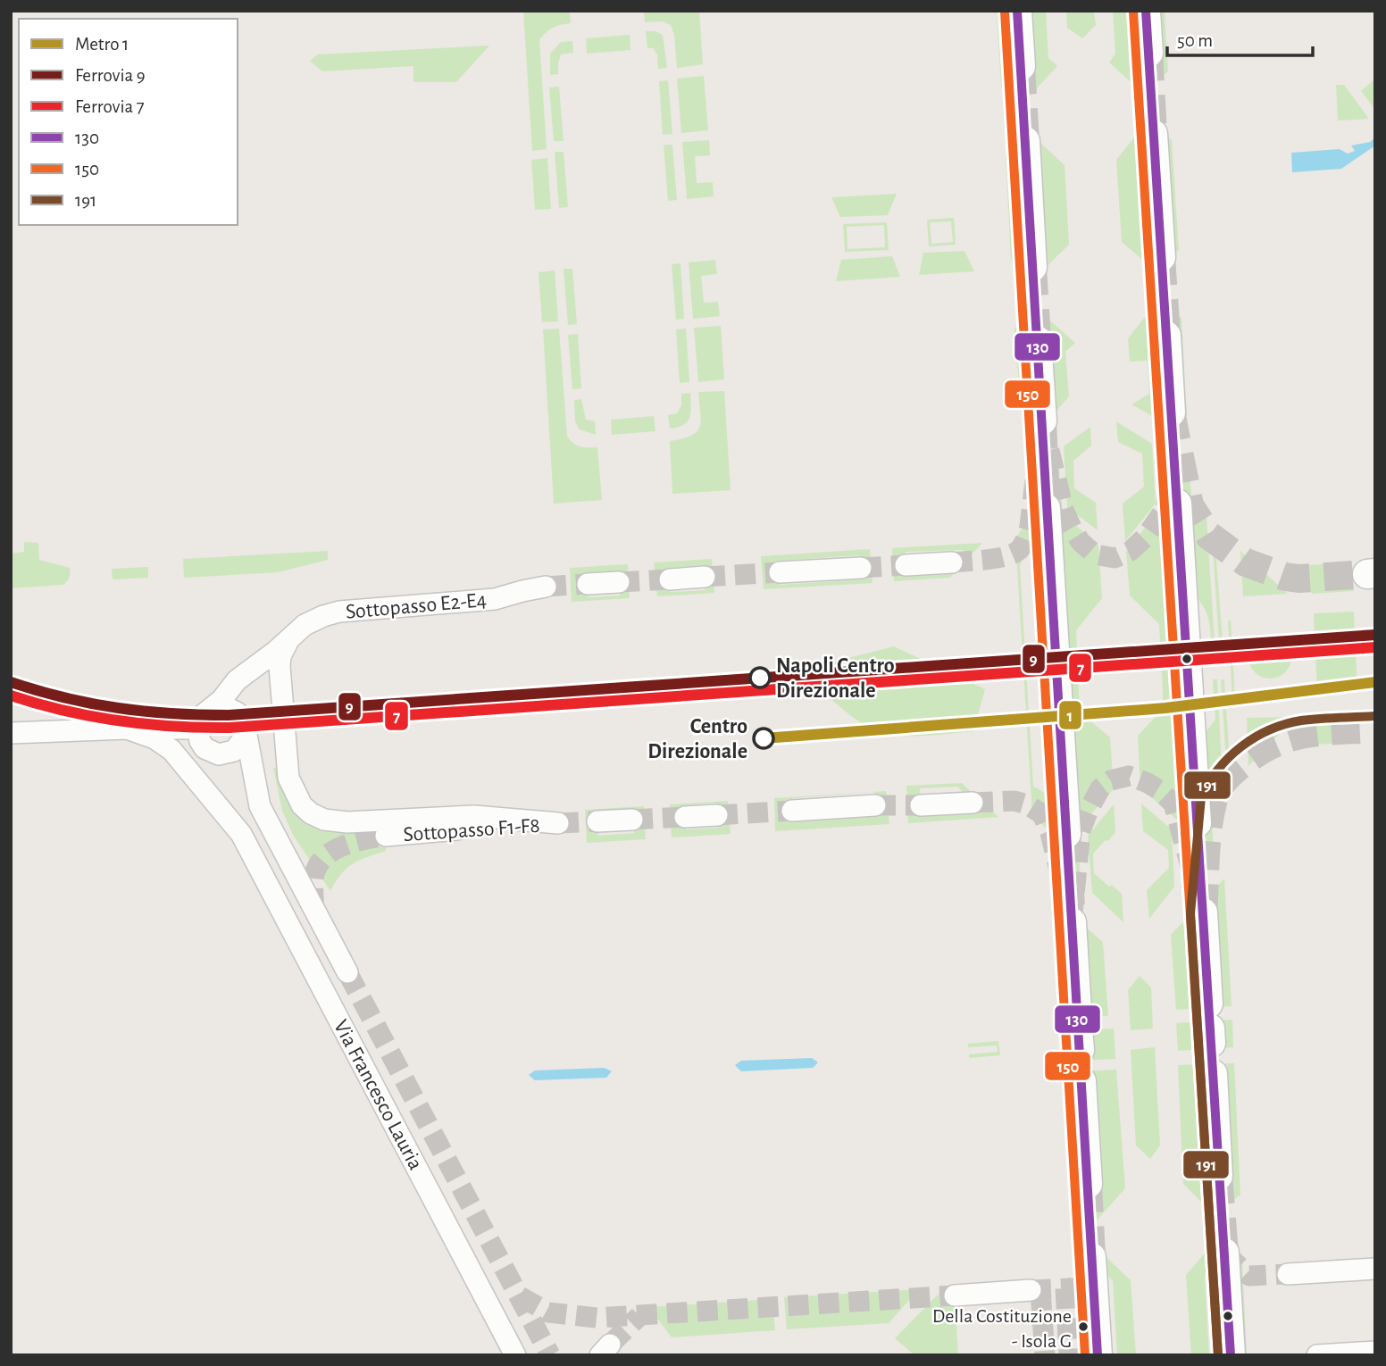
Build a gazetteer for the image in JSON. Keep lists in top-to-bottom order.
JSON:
{
  "streets": {
    "street": ["Sottopasso E2-E4", "Sottopasso F1-F8", "Via Francesco Lauria"]
  },
  "crossings": [
    ["Sottopasso E2-E4", "Sottopasso F1-F8"]
  ],
  "places": ["Napoli Centro Direzionale", "Centro Direzionale", "Della Costituzione - Isola G"],
  "lines": [
    "transit line 130",
    "transit line 150",
    "rail line 9",
    "rail line 7",
    "metro line 1",
    "transit line 191"
  ],
  "legend": [
    "Metro 1",
    "Ferrovia 9",
    "Ferrovia 7",
    "130",
    "150",
    "191"
  ],
  "scale_bar": "50 m"
}
